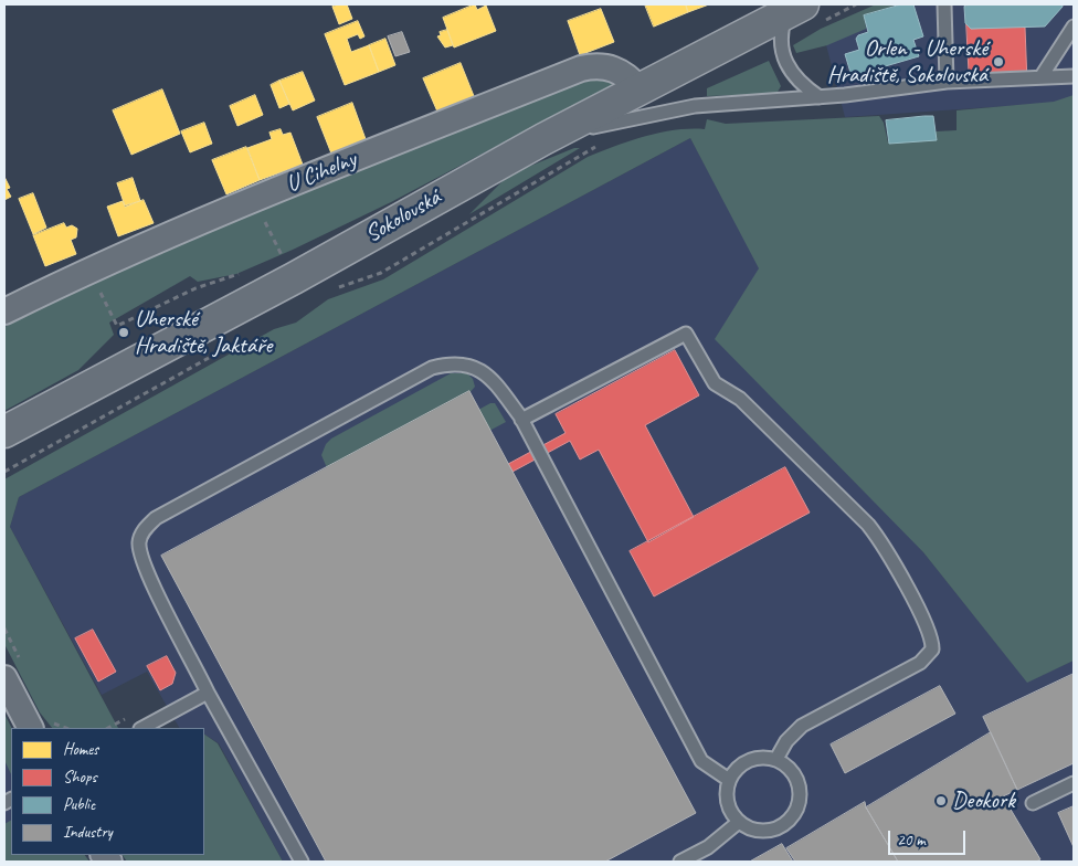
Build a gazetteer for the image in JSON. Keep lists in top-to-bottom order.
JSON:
{
  "streets": {
    "main road": ["Sokolovská"],
    "street": ["U Cihelny"]
  },
  "crossings": [
    ["U Cihelny", "Sokolovská"]
  ],
  "places": ["Orlen - Uherské Hradiště, Sokolovská", "Uherské Hradiště, Jaktáře", "Deokork"],
  "legend": [
    "Homes",
    "Shops",
    "Public",
    "Industry"
  ],
  "scale_bar": "20 m"
}
